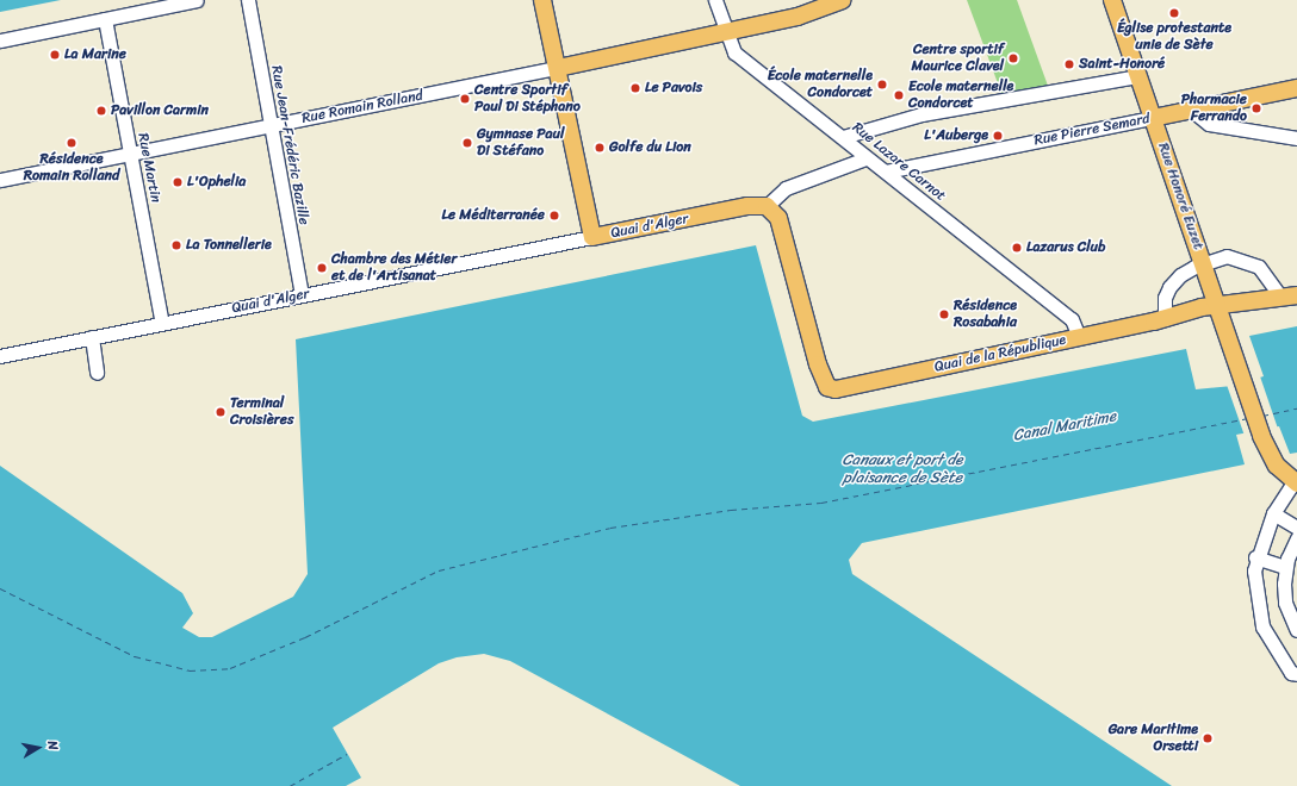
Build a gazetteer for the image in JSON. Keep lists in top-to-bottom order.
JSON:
{
  "streets": {
    "main road": [
      "Rue Romain Rolland",
      "Rue Pierre Semard",
      "Rue Honoré Euzet",
      "Quai d'Alger",
      "Quai de la République"
    ],
    "street": ["Rue Jean-Frédéric Bazille", "Rue Lazare Carnot", "Rue Martin"]
  },
  "crossings": [
    ["Rue Romain Rolland", "Rue Jean-Frédéric Bazille"],
    ["Rue Romain Rolland", "Rue Lazare Carnot"],
    ["Rue Romain Rolland", "Rue Martin"],
    ["Rue Pierre Semard", "Rue Lazare Carnot"],
    ["Rue Pierre Semard", "Rue Honoré Euzet"],
    ["Rue Jean-Frédéric Bazille", "Quai d'Alger"],
    ["Rue Lazare Carnot", "Quai de la République"],
    ["Rue Martin", "Quai d'Alger"],
    ["Rue Honoré Euzet", "Quai de la République"],
    ["Quai d'Alger", "Quai de la République"]
  ],
  "water": ["Canal Maritime", "Canaux et port de plaisance de Sète"],
  "places": [
    "Église protestante unie de Sète",
    "La Marine",
    "Centre sportif Maurice Clavel",
    "Saint-Honoré",
    "École maternelle Condorcet",
    "Le Pavois",
    "Ecole maternelle Condorcet",
    "Centre Sportif Paul Di Stéphano",
    "Pharmacie Ferrando",
    "Pavillon Carmin",
    "L'Auberge",
    "Résidence Romain Rolland",
    "Gymnase Paul Di Stéfano",
    "Golfe du Lion",
    "L'Ophelia",
    "Le Méditerranée",
    "La Tonnellerie",
    "Lazarus Club",
    "Chambre des Métier et de l'Artisanat",
    "Résidence Rosabahia",
    "Terminal Croisières",
    "Gare Maritime Orsetti"
  ],
  "north": "right"
}
